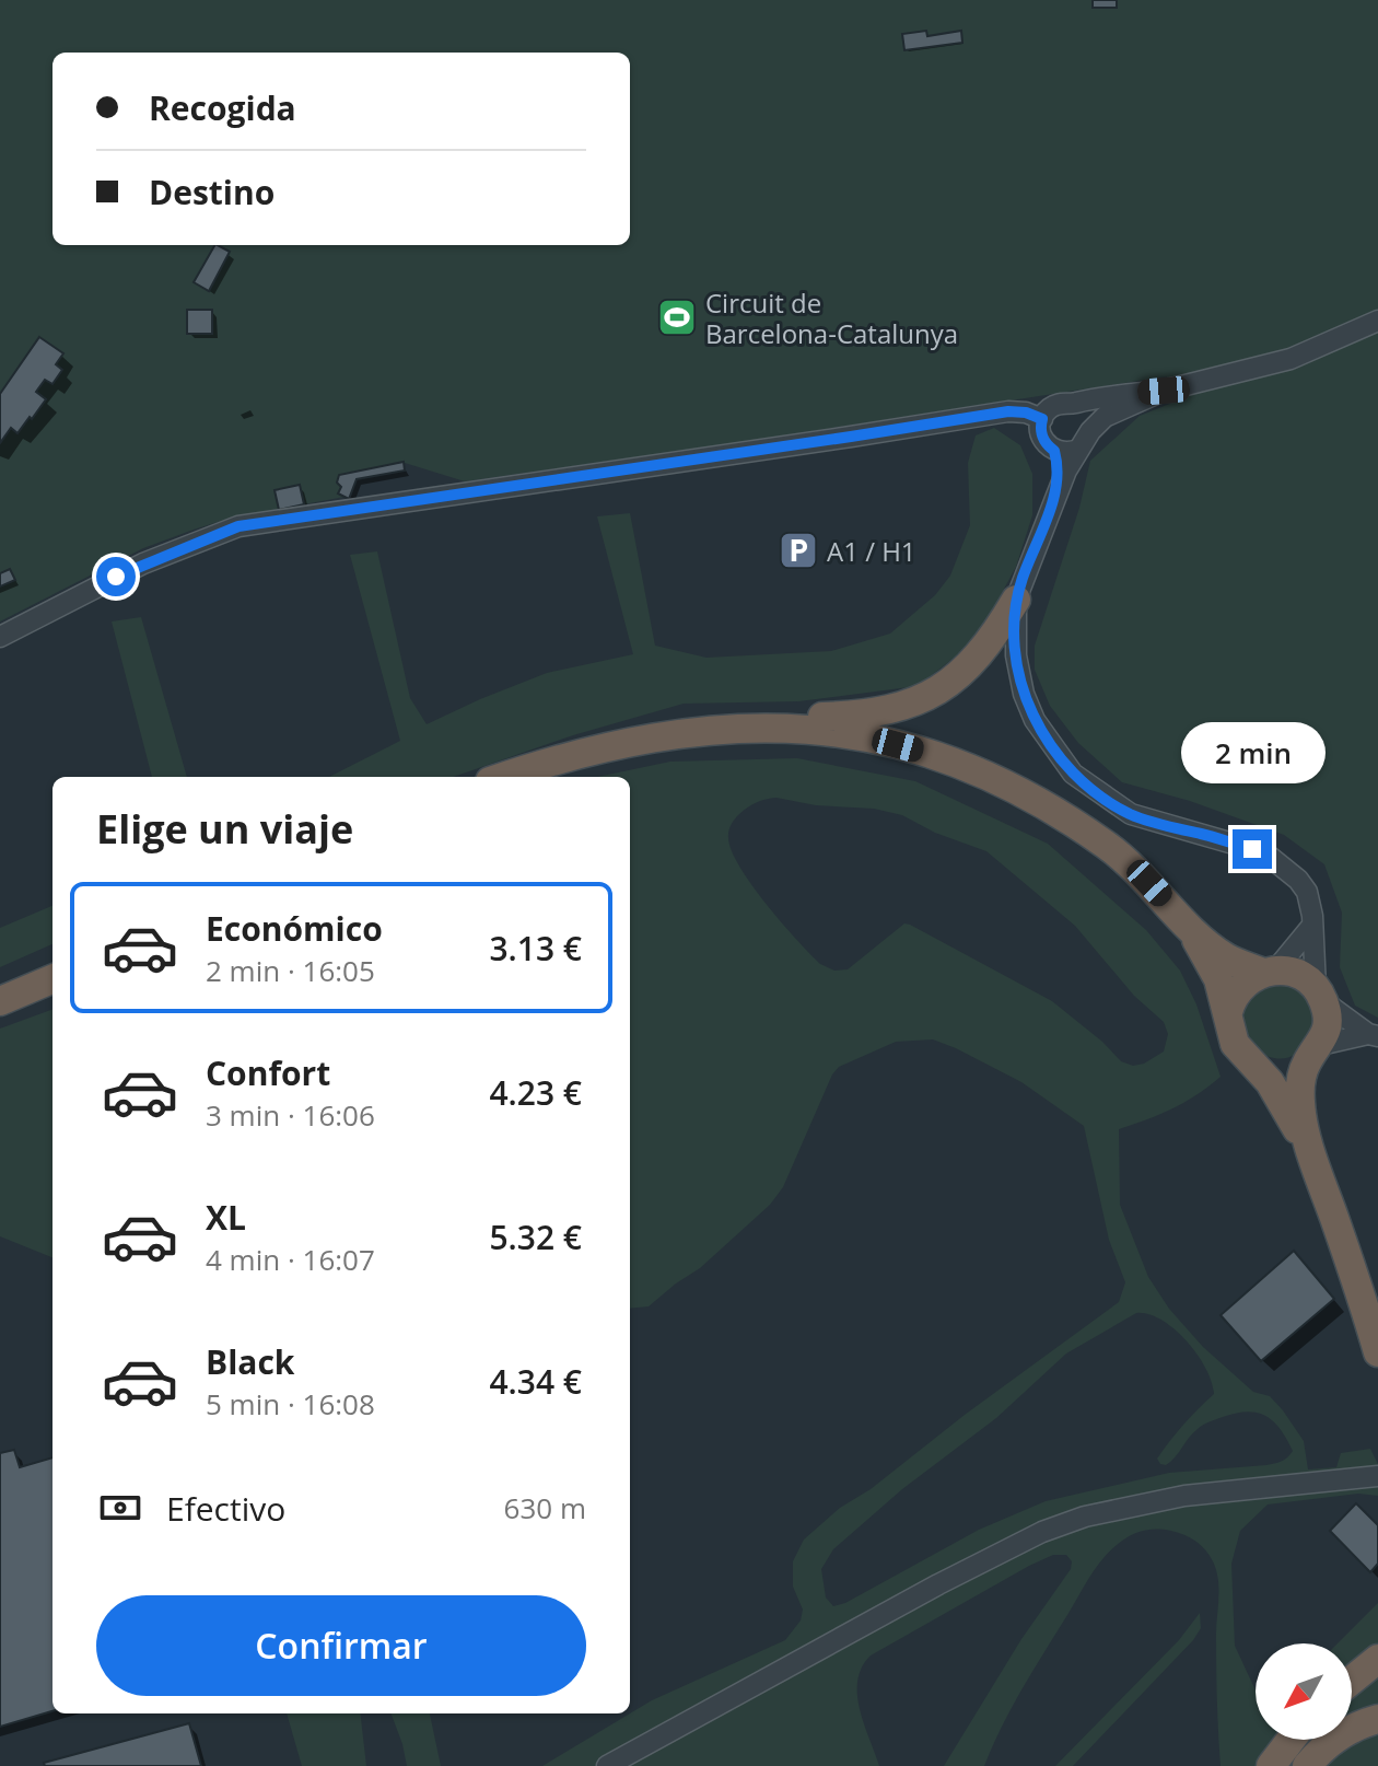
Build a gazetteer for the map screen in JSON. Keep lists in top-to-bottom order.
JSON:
{
  "places": {
    "sports": ["Circuit de Barcelona-Catalunya"],
    "parking": ["A1 / H1"]
  },
  "north": "bottom left",
  "page": {
    "banner": ["Recogida", "Destino"],
    "bubble": "2 min",
    "heading": "Elige un viaje",
    "list": [
      {
        "name": "Económico",
        "note": "2 min · 16:05",
        "value": "3.13 €"
      },
      {
        "name": "Confort",
        "note": "3 min · 16:06",
        "value": "4.23 €"
      },
      {
        "name": "XL",
        "note": "4 min · 16:07",
        "value": "5.32 €"
      },
      {
        "name": "Black",
        "note": "5 min · 16:08",
        "value": "4.34 €"
      }
    ],
    "pay": ["Efectivo", "630 m"],
    "buttons": "Confirmar"
  }
}
